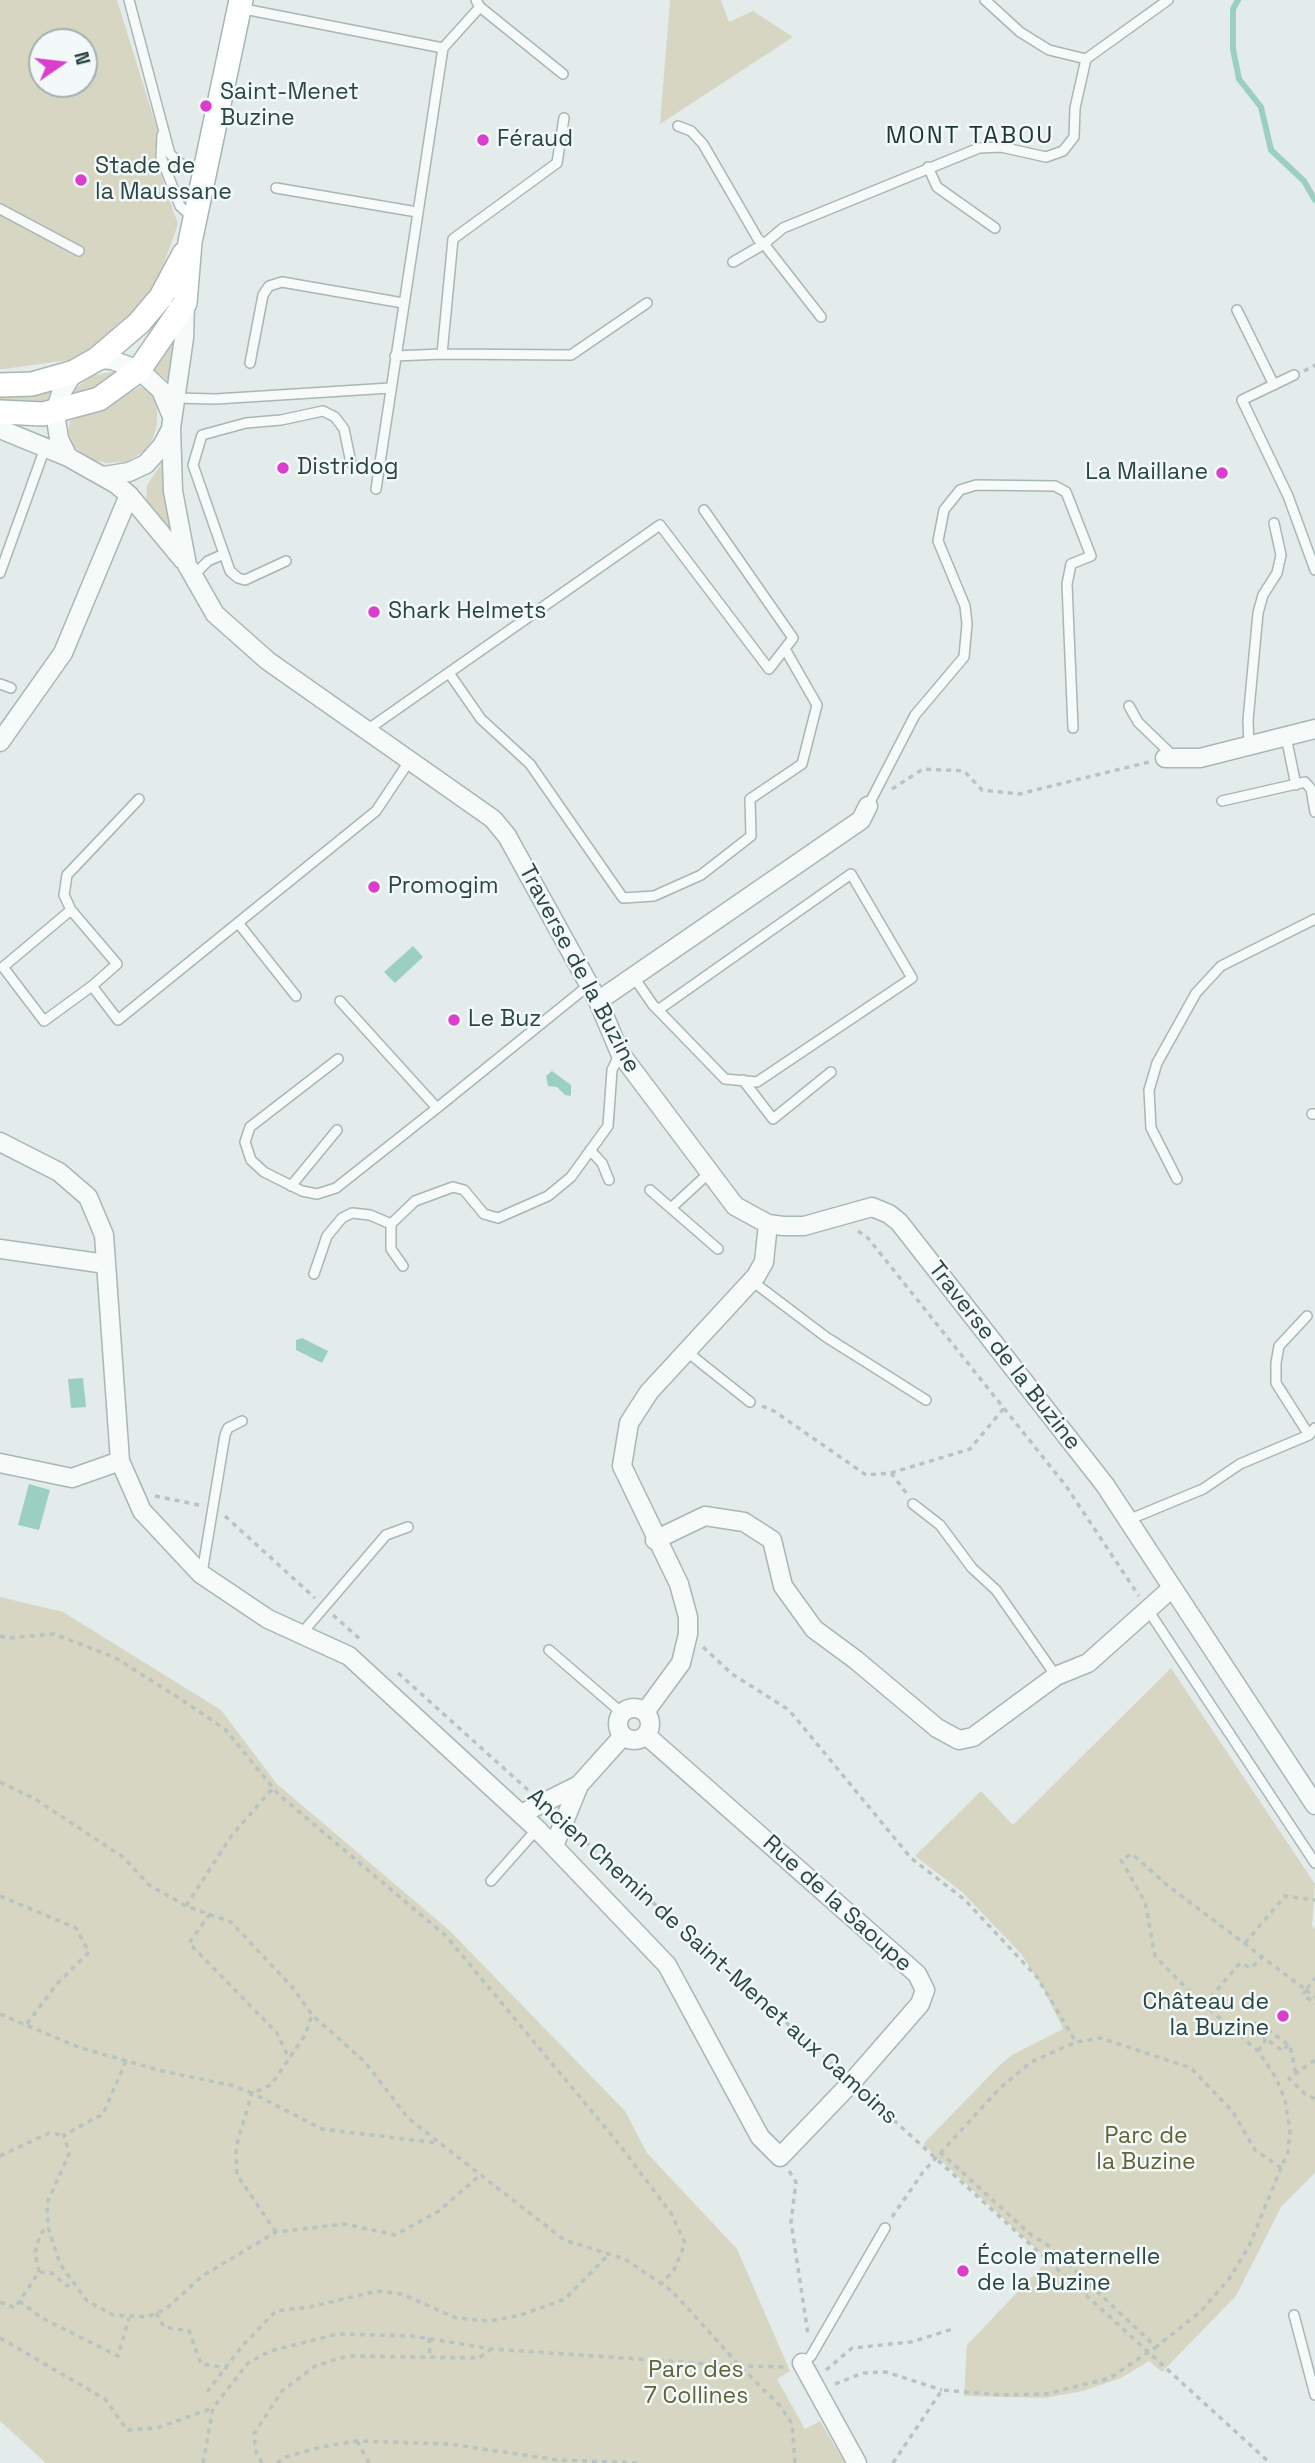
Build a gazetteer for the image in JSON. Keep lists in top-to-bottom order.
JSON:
{
  "streets": {
    "street": ["Traverse de la Buzine", "Rue de la Saoupe"],
    "path": ["Ancien Chemin de Saint-Menet aux Camoins"]
  },
  "crossings": [
    ["Rue de la Saoupe", "Ancien Chemin de Saint-Menet aux Camoins"]
  ],
  "districts": ["MONT TABOU"],
  "parks": ["Parc de la Buzine", "Parc des 7 Collines"],
  "places": [
    "Saint-Menet Buzine",
    "Féraud",
    "Stade de la Maussane",
    "Distridog",
    "La Maillane",
    "Shark Helmets",
    "Promogim",
    "Le Buz",
    "Château de la Buzine",
    "École maternelle de la Buzine"
  ],
  "north": "right"
}
